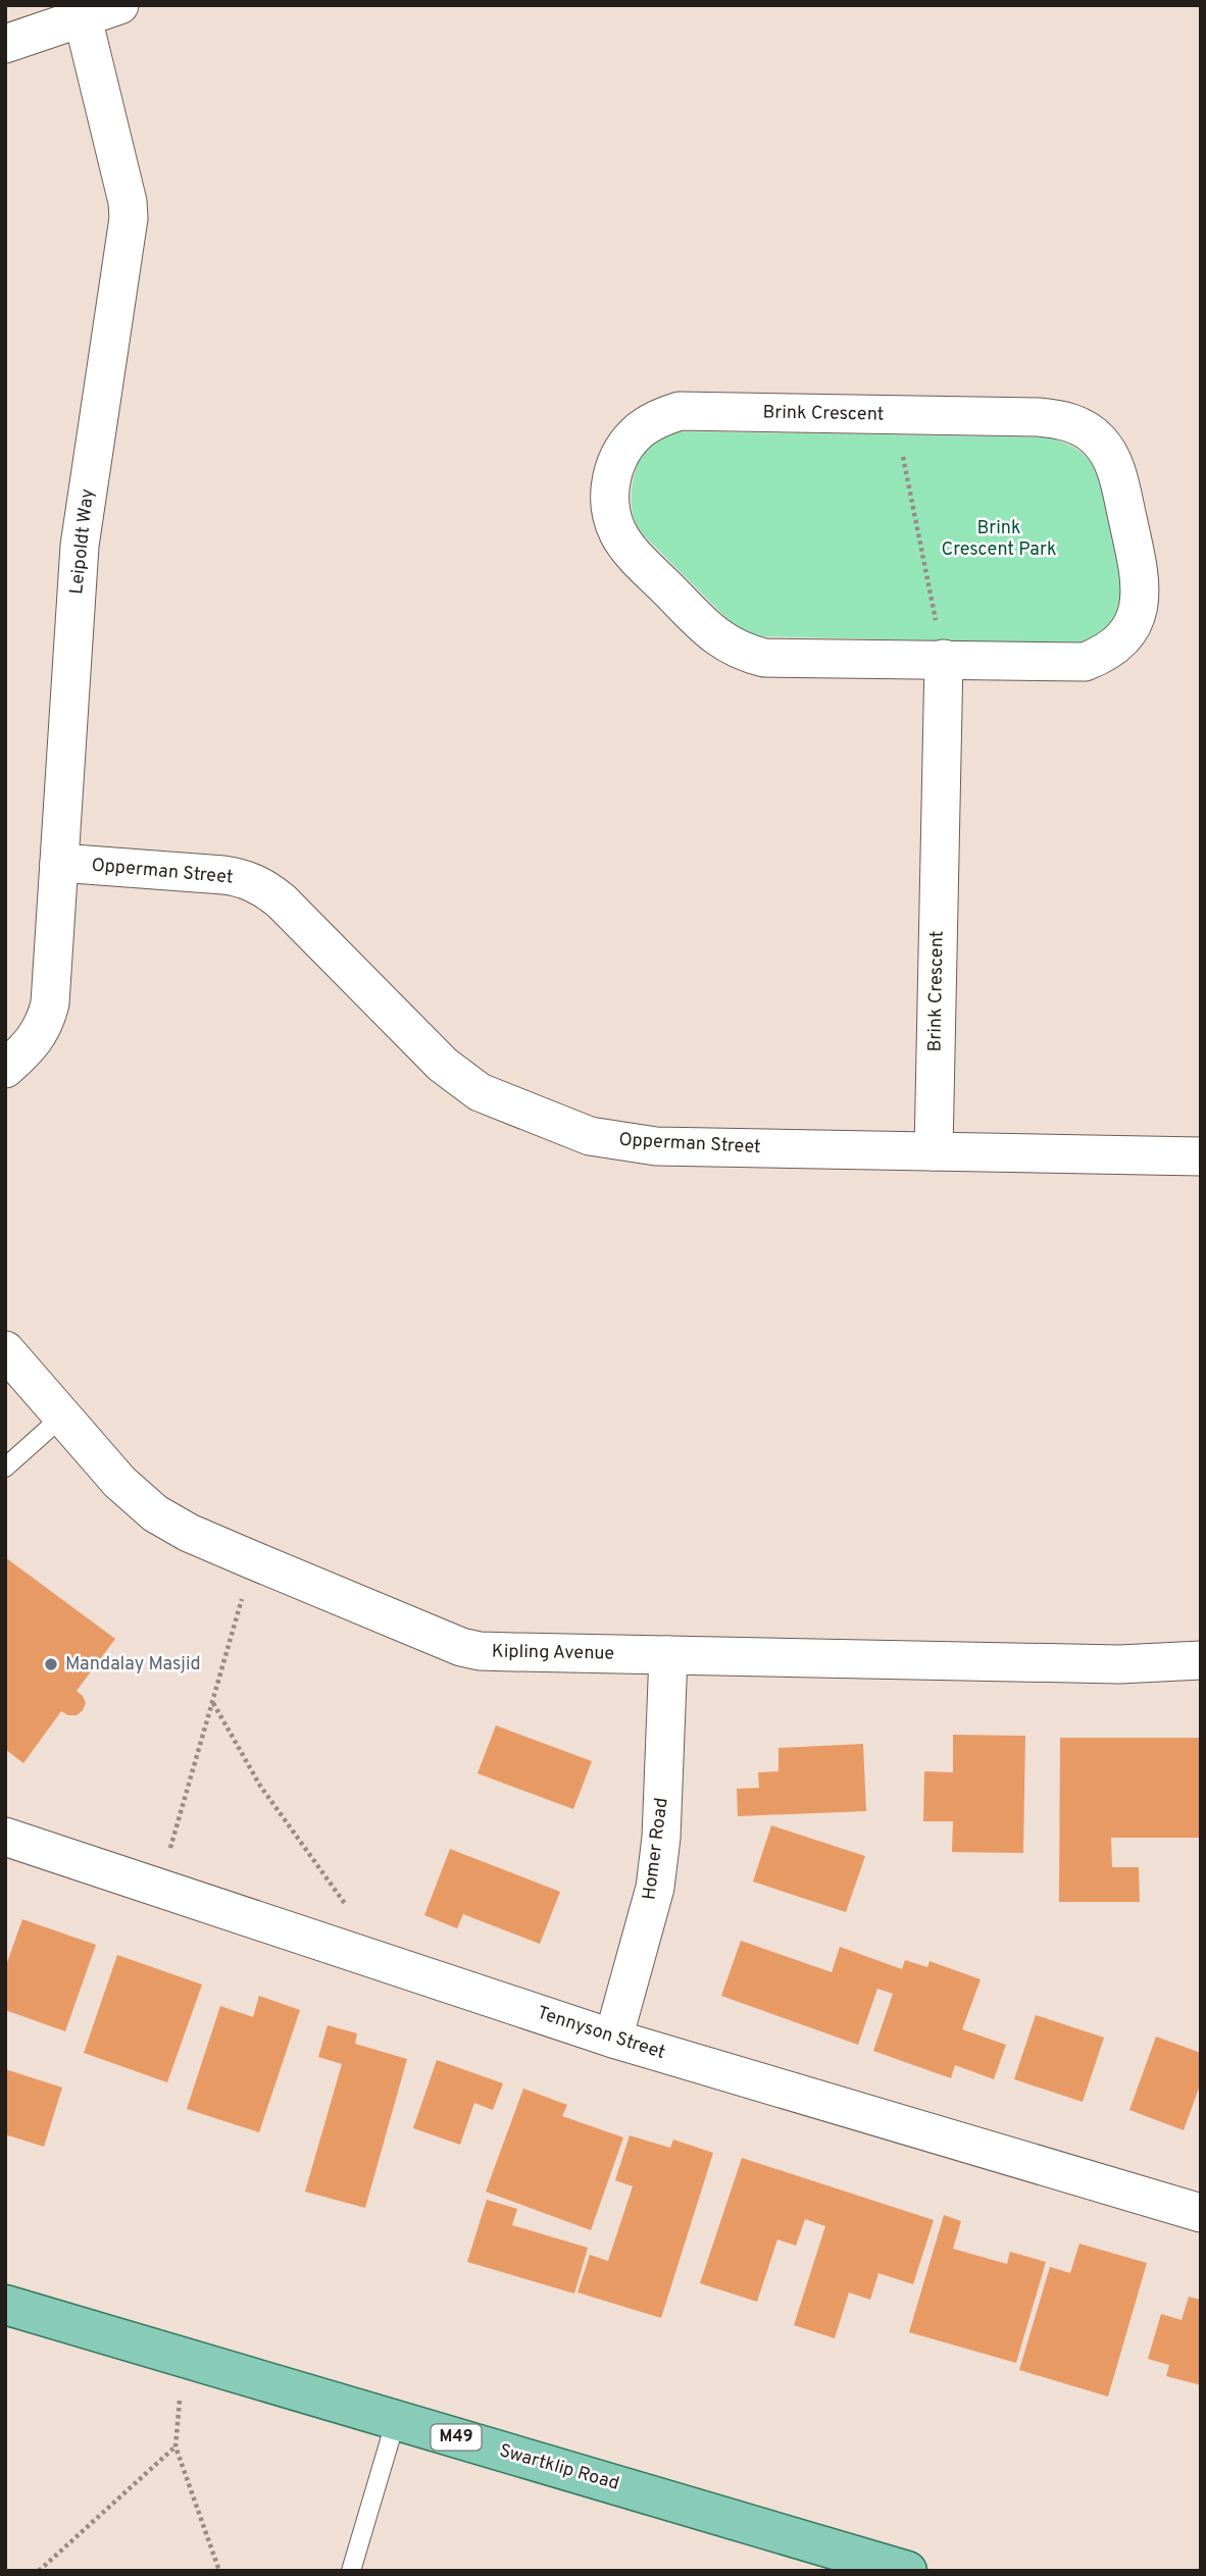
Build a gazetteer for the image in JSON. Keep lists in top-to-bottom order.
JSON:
{
  "streets": {
    "main road": ["M49", "Swartklip Road"],
    "street": [
      "Brink Crescent",
      "Leipoldt Way",
      "Opperman Street",
      "Kipling Avenue",
      "Homer Road",
      "Tennyson Street"
    ]
  },
  "crossings": [
    ["Brink Crescent", "Opperman Street"],
    ["Leipoldt Way", "Opperman Street"],
    ["Kipling Avenue", "Homer Road"],
    ["Homer Road", "Tennyson Street"]
  ],
  "parks": ["Brink Crescent Park"],
  "places": ["Mandalay Masjid"]
}
